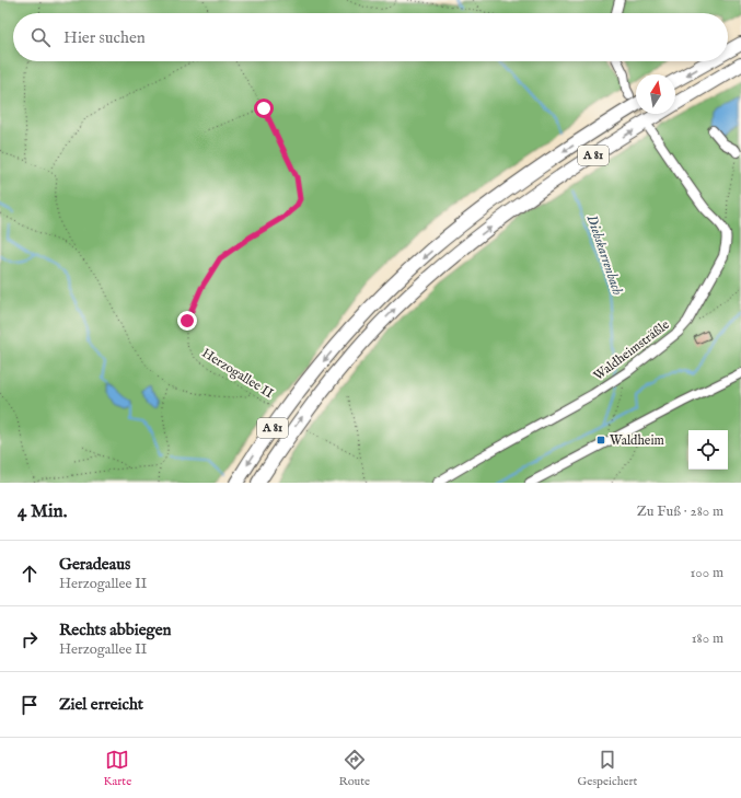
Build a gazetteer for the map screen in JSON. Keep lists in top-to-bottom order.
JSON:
{
  "streets": {
    "highway": ["A 81"],
    "street": ["Waldheimsträßle"],
    "path": ["Herzogallee II"]
  },
  "water": ["Diebskarrenbach"],
  "places": {
    "transit": ["Waldheim"]
  },
  "north": "top",
  "page": {
    "search": "Hier suchen",
    "heading": ["4 Min.", "Zu Fuß · 280 m"],
    "list": [
      ["Geradeaus", "Herzogallee II", "100 m"],
      ["Rechts abbiegen", "Herzogallee II", "180 m"],
      "Ziel erreicht"
    ],
    "nav": ["Karte", "Route", "Gespeichert"]
  }
}
